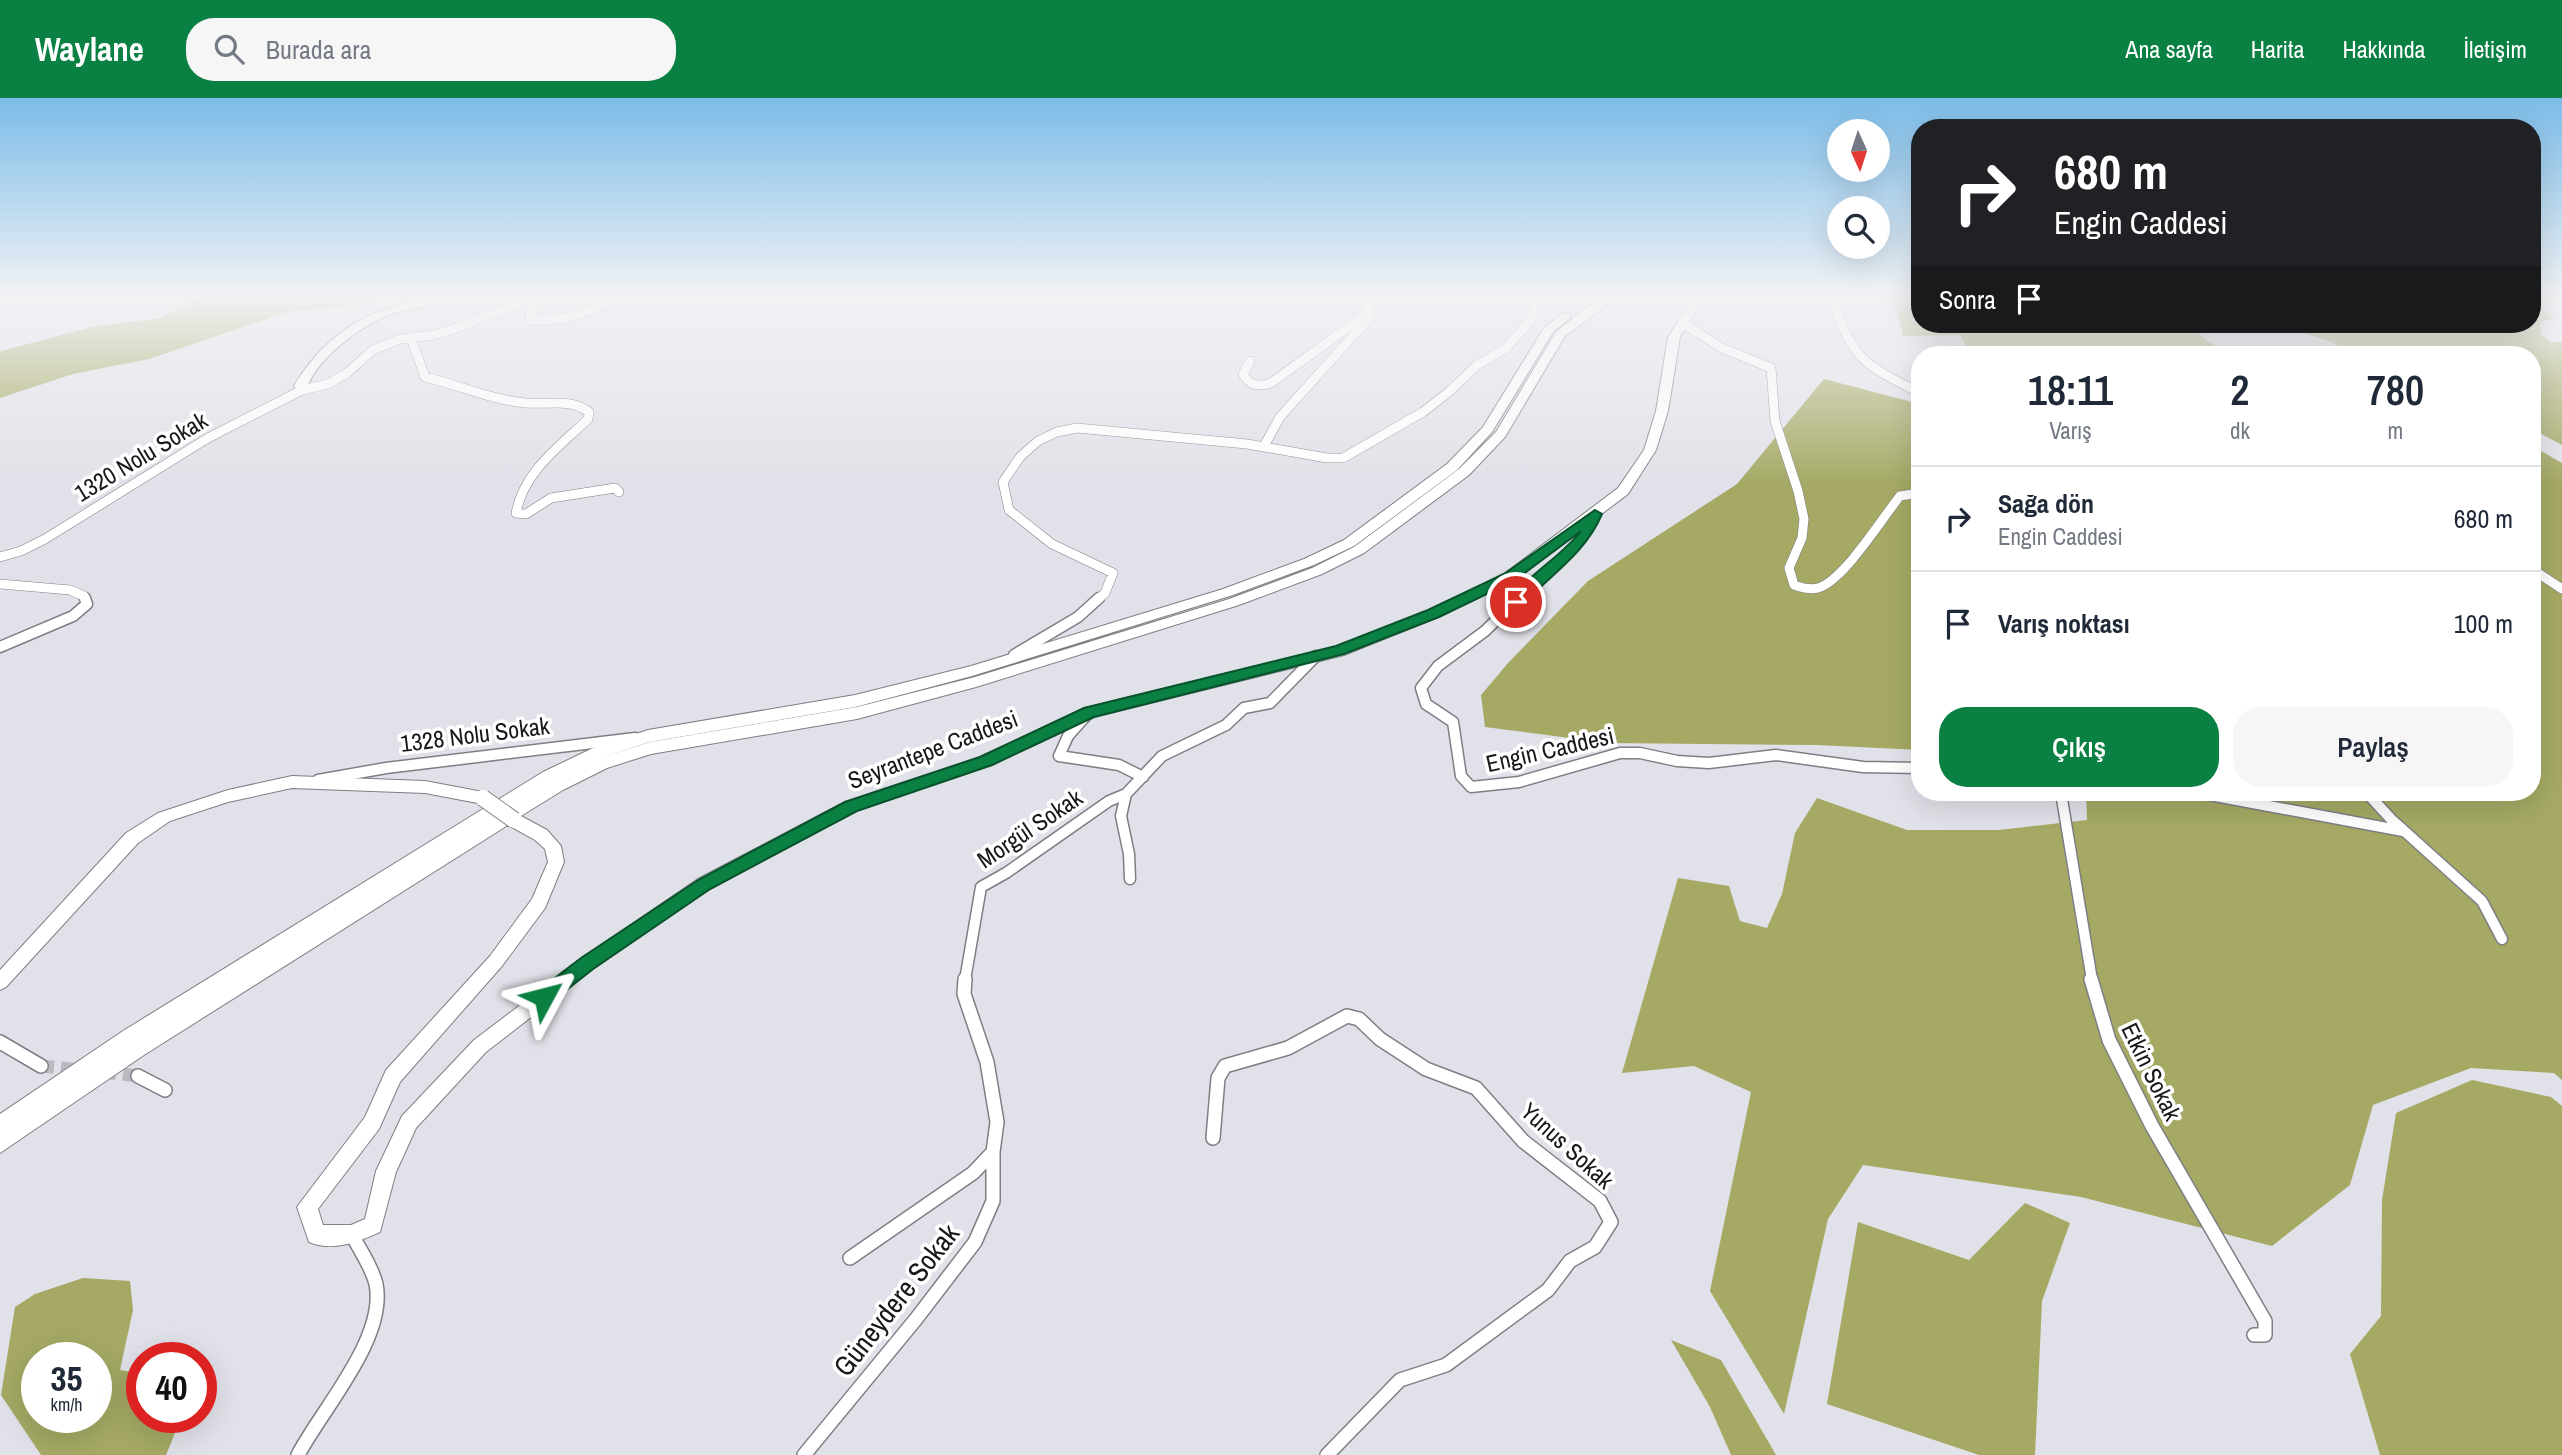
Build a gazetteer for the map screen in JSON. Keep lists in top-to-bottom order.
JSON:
{
  "streets": {
    "main road": ["Seyrantepe Caddesi"],
    "street": [
      "1320 Nolu Sokak",
      "1328 Nolu Sokak",
      "Engin Caddesi",
      "Morgül Sokak",
      "Etkin Sokak",
      "Yunus Sokak",
      "Güneydere Sokak"
    ]
  },
  "crossings": [
    ["Seyrantepe Caddesi", "Engin Caddesi"],
    ["Morgül Sokak", "Güneydere Sokak"]
  ],
  "north": "bottom",
  "page": {
    "header": "Waylane",
    "search": "Burada ara",
    "nav": [
      "Ana sayfa",
      "Harita",
      "Hakkında",
      "İletişim"
    ],
    "turn": ["680 m", "Engin Caddesi"],
    "then": "Sonra",
    "eta": [
      "18:11",
      "Varış",
      "2",
      "dk",
      "780",
      "m"
    ],
    "list": [
      {
        "name": "Sağa dön",
        "note": "Engin Caddesi",
        "value": "680 m"
      },
      {
        "name": "Varış noktası",
        "value": "100 m"
      }
    ],
    "buttons": ["Çıkış", "Paylaş"],
    "speed": "35 km/h",
    "limit": "40"
  }
}
